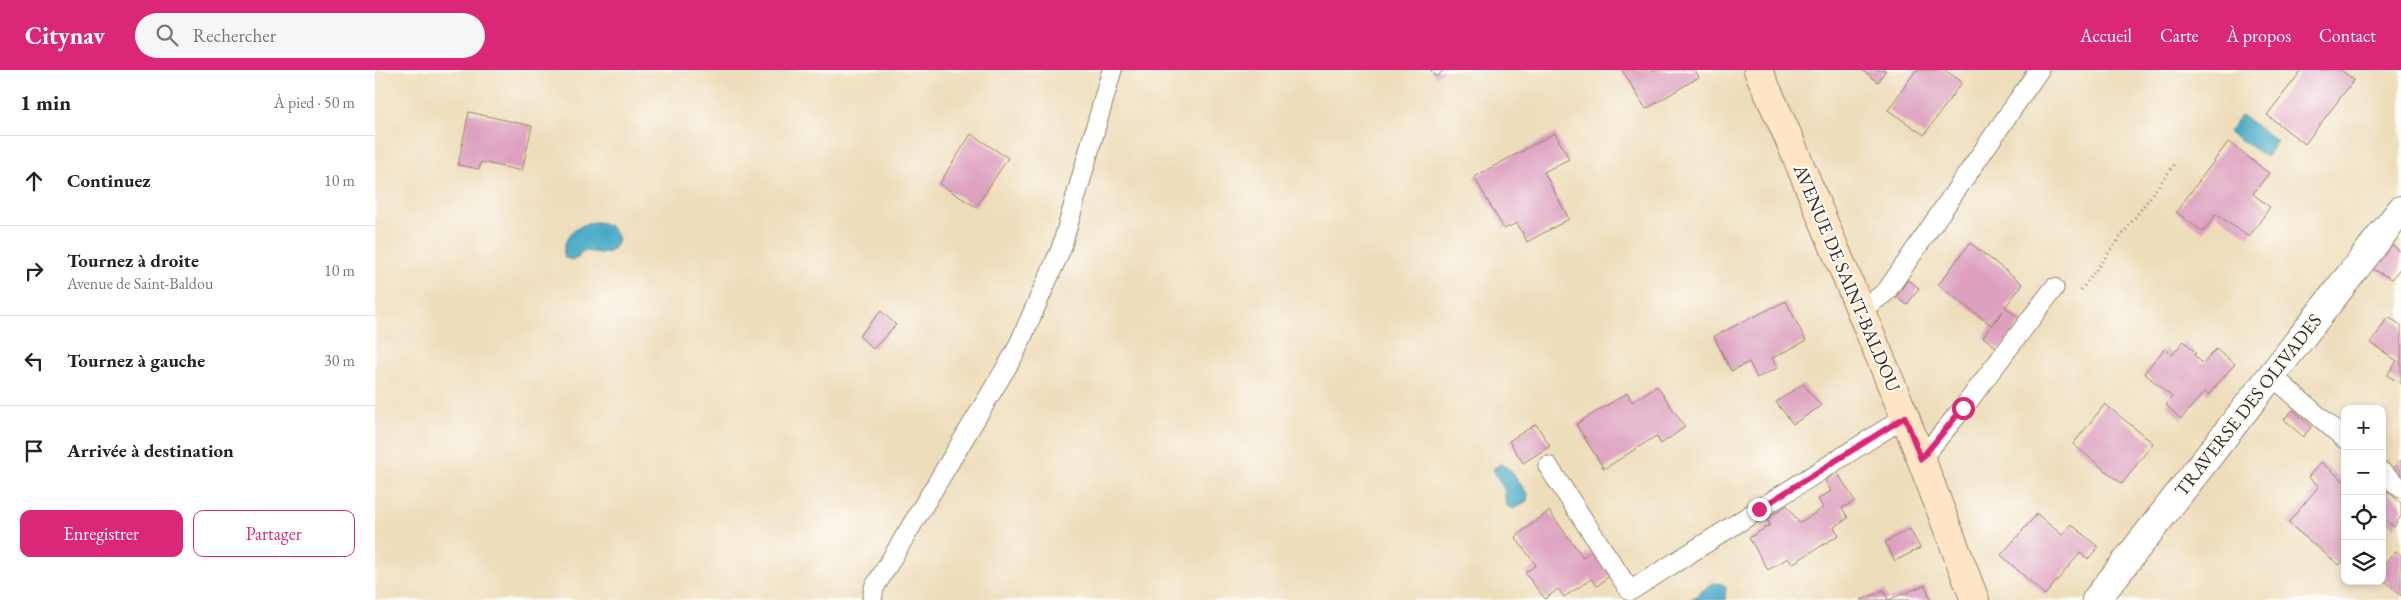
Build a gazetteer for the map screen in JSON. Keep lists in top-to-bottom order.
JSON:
{
  "streets": {
    "street": ["AVENUE DE SAINT-BALDOU", "TRAVERSE DES OLIVADES"]
  },
  "page": {
    "header": "Citynav",
    "search": "Rechercher",
    "nav": [
      "Accueil",
      "Carte",
      "À propos",
      "Contact"
    ],
    "heading": ["1 min", "À pied · 50 m"],
    "list": [
      ["Continuez", "10 m"],
      ["Tournez à droite", "Avenue de Saint-Baldou", "10 m"],
      ["Tournez à gauche", "30 m"],
      "Arrivée à destination"
    ],
    "map_buttons": ["+", "−"],
    "buttons": ["Enregistrer", "Partager"]
  }
}
